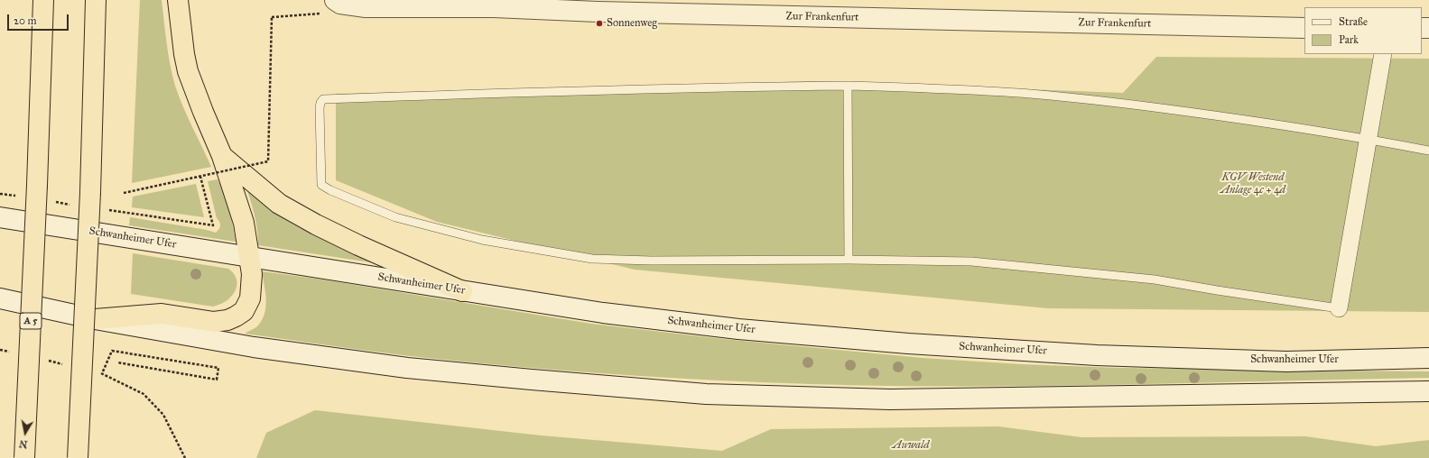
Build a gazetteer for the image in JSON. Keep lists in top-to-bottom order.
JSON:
{
  "streets": {
    "highway": ["A 5"],
    "main road": ["Zur Frankenfurt", "Schwanheimer Ufer"]
  },
  "parks": ["KGV Westend Anlage 4c + 4d", "Auwald"],
  "places": ["Sonnenweg"],
  "legend": ["Straße", "Park"],
  "scale_bar": "20 m",
  "north": "bottom"
}
